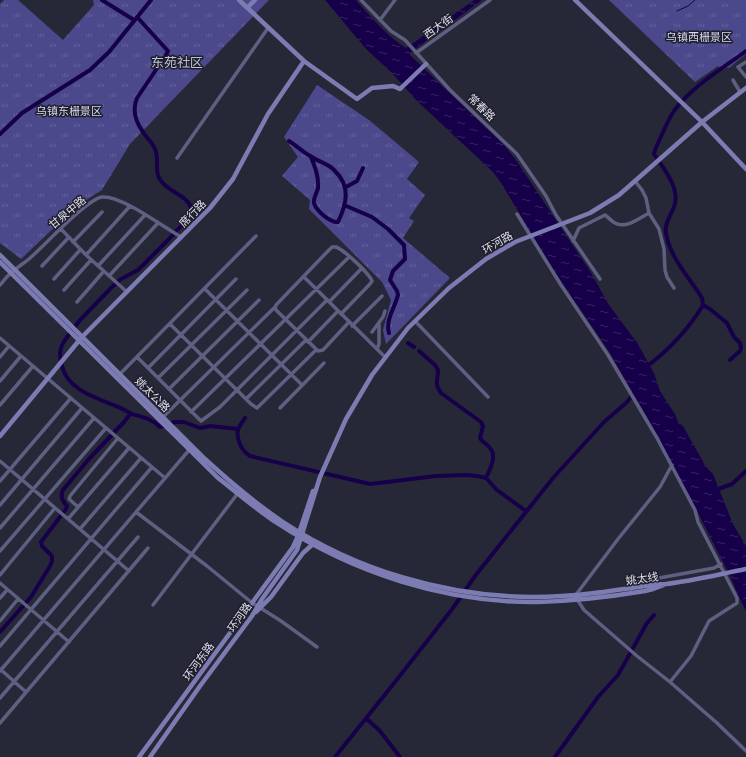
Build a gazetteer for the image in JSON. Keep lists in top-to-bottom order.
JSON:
{
  "streets": {
    "street": [
      "西大街",
      "常春路",
      "甘泉中路",
      "席行路",
      "环河路",
      "姚太公路",
      "姚太线",
      "环河东路"
    ]
  },
  "crossings": [
    ["西大街", "常春路"],
    ["甘泉中路", "席行路"],
    ["甘泉中路", "姚太公路"],
    ["席行路", "姚太公路"],
    ["环河路", "姚太公路"],
    ["环河路", "姚太线"],
    ["环河路", "环河东路"],
    ["姚太公路", "姚太线"],
    ["姚太公路", "环河东路"],
    ["姚太线", "环河东路"]
  ],
  "districts": ["东苑社区"],
  "parks": ["乌镇西栅景区", "乌镇东栅景区"]
}
